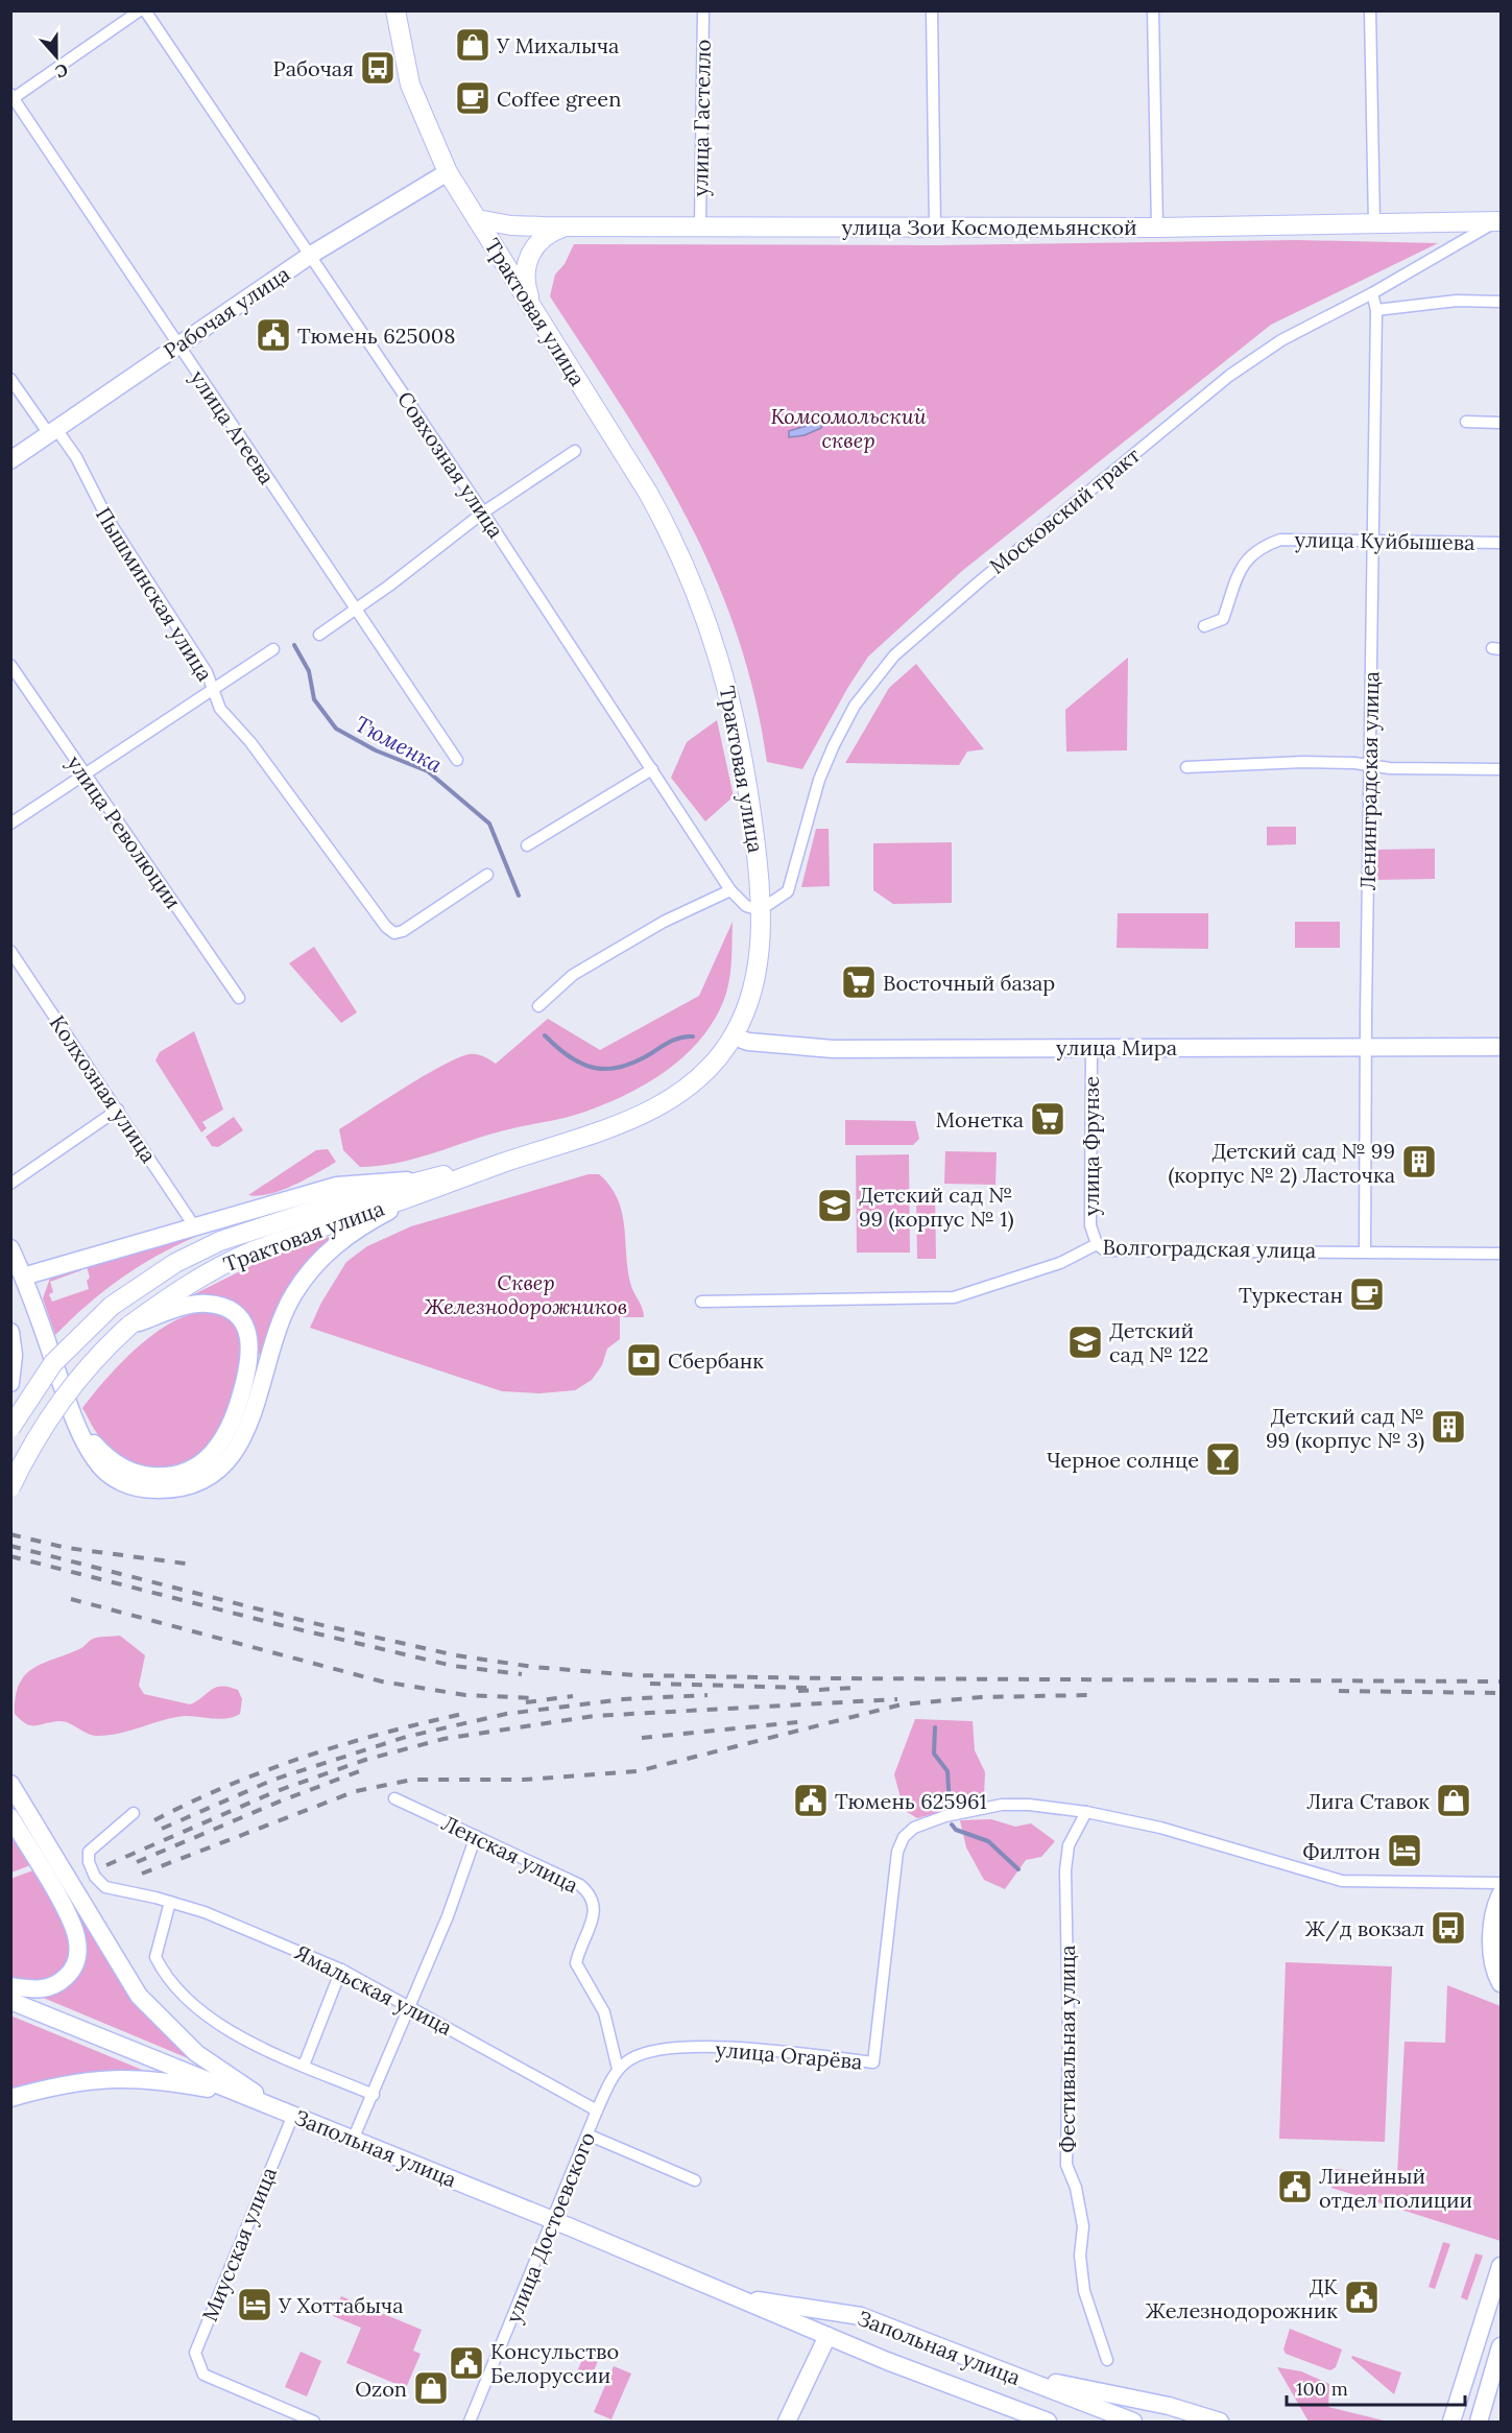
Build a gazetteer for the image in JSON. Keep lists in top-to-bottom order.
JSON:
{
  "streets": {
    "main road": ["улица Зои Космодемьянской", "Трактовая улица"],
    "street": [
      "улица Гастелло",
      "Рабочая улица",
      "улица Агеева",
      "Совхозная улица",
      "Московский тракт",
      "улица Куйбышева",
      "Пышминская улица",
      "Ленинградская улица",
      "улица Революции",
      "улица Мира",
      "Колхозная улица",
      "улица Фрунзе",
      "Волгоградская улица",
      "Ленская улица",
      "Ямальская улица",
      "Фестивальная улица",
      "улица Огарёва",
      "Запольная улица",
      "улица Достоевского",
      "Миусская улица"
    ]
  },
  "crossings": [
    ["улица Гастелло", "улица Зои Космодемьянской"],
    ["улица Зои Космодемьянской", "Трактовая улица"],
    ["улица Зои Космодемьянской", "Московский тракт"],
    ["Рабочая улица", "Трактовая улица"],
    ["Рабочая улица", "улица Агеева"],
    ["Рабочая улица", "Совхозная улица"],
    ["Рабочая улица", "Пышминская улица"],
    ["Трактовая улица", "Совхозная улица"],
    ["Трактовая улица", "Московский тракт"],
    ["Трактовая улица", "улица Мира"],
    ["Совхозная улица", "Московский тракт"],
    ["Московский тракт", "Ленинградская улица"],
    ["улица Куйбышева", "Ленинградская улица"],
    ["Ленинградская улица", "улица Мира"],
    ["Ленинградская улица", "Волгоградская улица"],
    ["улица Мира", "улица Фрунзе"],
    ["улица Фрунзе", "Волгоградская улица"],
    ["Ленская улица", "улица Огарёва"],
    ["Ленская улица", "улица Достоевского"],
    ["Ямальская улица", "улица Достоевского"],
    ["Фестивальная улица", "улица Огарёва"],
    ["улица Огарёва", "улица Достоевского"],
    ["Запольная улица", "улица Достоевского"],
    ["Запольная улица", "Миусская улица"]
  ],
  "water": ["Тюменка"],
  "parks": ["Комсомольский сквер", "Сквер Железнодорожников"],
  "places": {
    "shop": ["У Михалыча", "Лига Ставок", "Ozon"],
    "bus stop": ["Рабочая", "Ж/д вокзал"],
    "cafe": ["Coffee green", "Туркестан"],
    "public building": [
      "Тюмень 625008",
      "Тюмень 625961",
      "Линейный отдел полиции",
      "ДК Железнодорожник",
      "Консульство Белоруссии"
    ],
    "supermarket": ["Восточный базар", "Монетка"],
    "building": ["Детский сад № 99 (корпус № 2) Ласточка", "Детский сад № 99 (корпус № 3)"],
    "school or university": ["Детский сад № 99 (корпус № 1)", "Детский сад № 122"],
    "bank": ["Сбербанк"],
    "bar": ["Черное солнце"],
    "hotel": ["Филтон", "У Хоттабыча"]
  },
  "scale_bar": "100 m",
  "north": "bottom"
}
